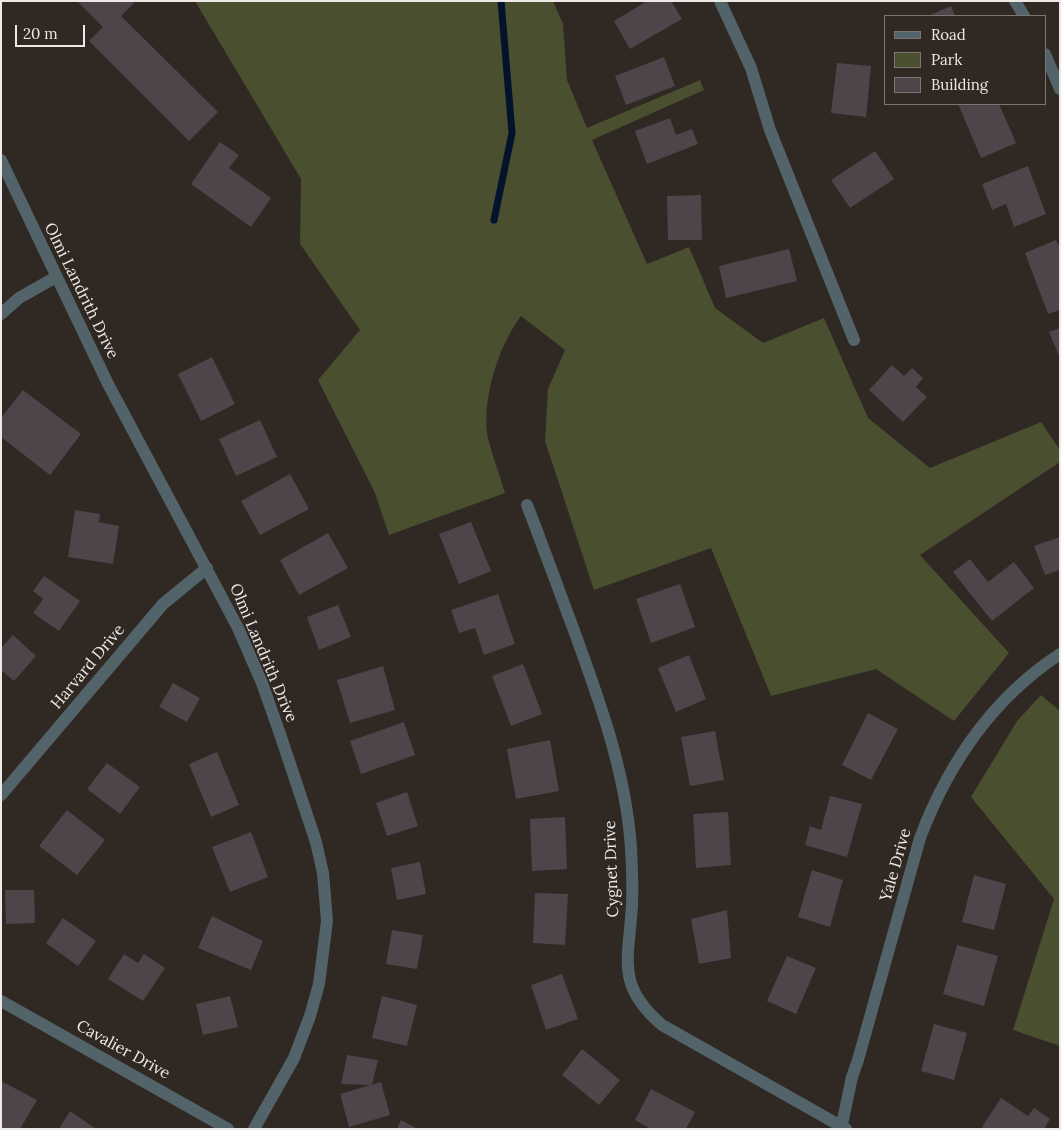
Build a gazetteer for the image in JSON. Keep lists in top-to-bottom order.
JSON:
{
  "streets": {
    "street": [
      "Olmi Landrith Drive",
      "Harvard Drive",
      "Yale Drive",
      "Cygnet Drive",
      "Cavalier Drive"
    ]
  },
  "crossings": [
    ["Olmi Landrith Drive", "Harvard Drive"],
    ["Yale Drive", "Cygnet Drive"]
  ],
  "legend": ["Road", "Park", "Building"],
  "scale_bar": "20 m"
}
